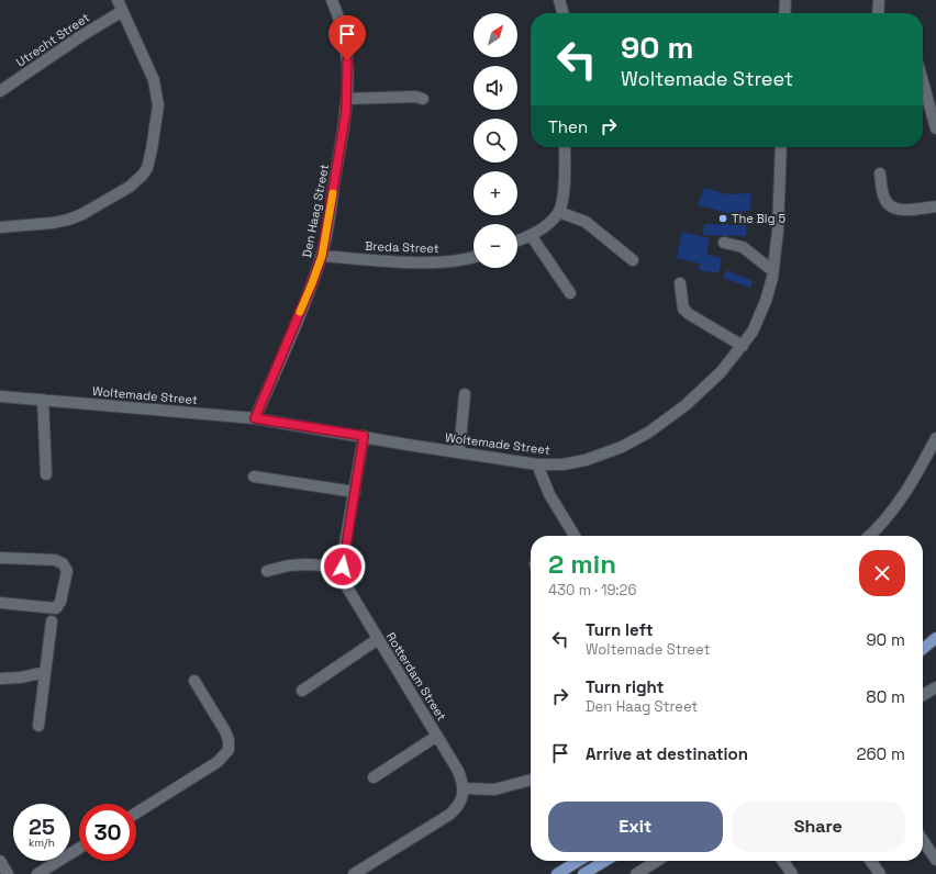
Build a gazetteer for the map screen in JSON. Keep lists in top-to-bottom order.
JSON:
{
  "streets": {
    "street": [
      "Utrecht Street",
      "Den Haag Street",
      "Breda Street",
      "Woltemade Street",
      "Rotterdam Street"
    ]
  },
  "crossings": [
    ["Den Haag Street", "Breda Street"],
    ["Den Haag Street", "Woltemade Street"],
    ["Woltemade Street", "Rotterdam Street"]
  ],
  "places": ["The Big 5"],
  "north": "top right",
  "page": {
    "map_buttons": ["+", "−"],
    "turn": ["90 m", "Woltemade Street"],
    "then": "Then",
    "heading": ["2 min", "430 m · 19:26"],
    "list": [
      {
        "name": "Turn left",
        "note": "Woltemade Street",
        "value": "90 m"
      },
      {
        "name": "Turn right",
        "note": "Den Haag Street",
        "value": "80 m"
      },
      {
        "name": "Arrive at destination",
        "value": "260 m"
      }
    ],
    "buttons": ["Exit", "Share"],
    "speed": "25 km/h",
    "limit": "30"
  }
}
